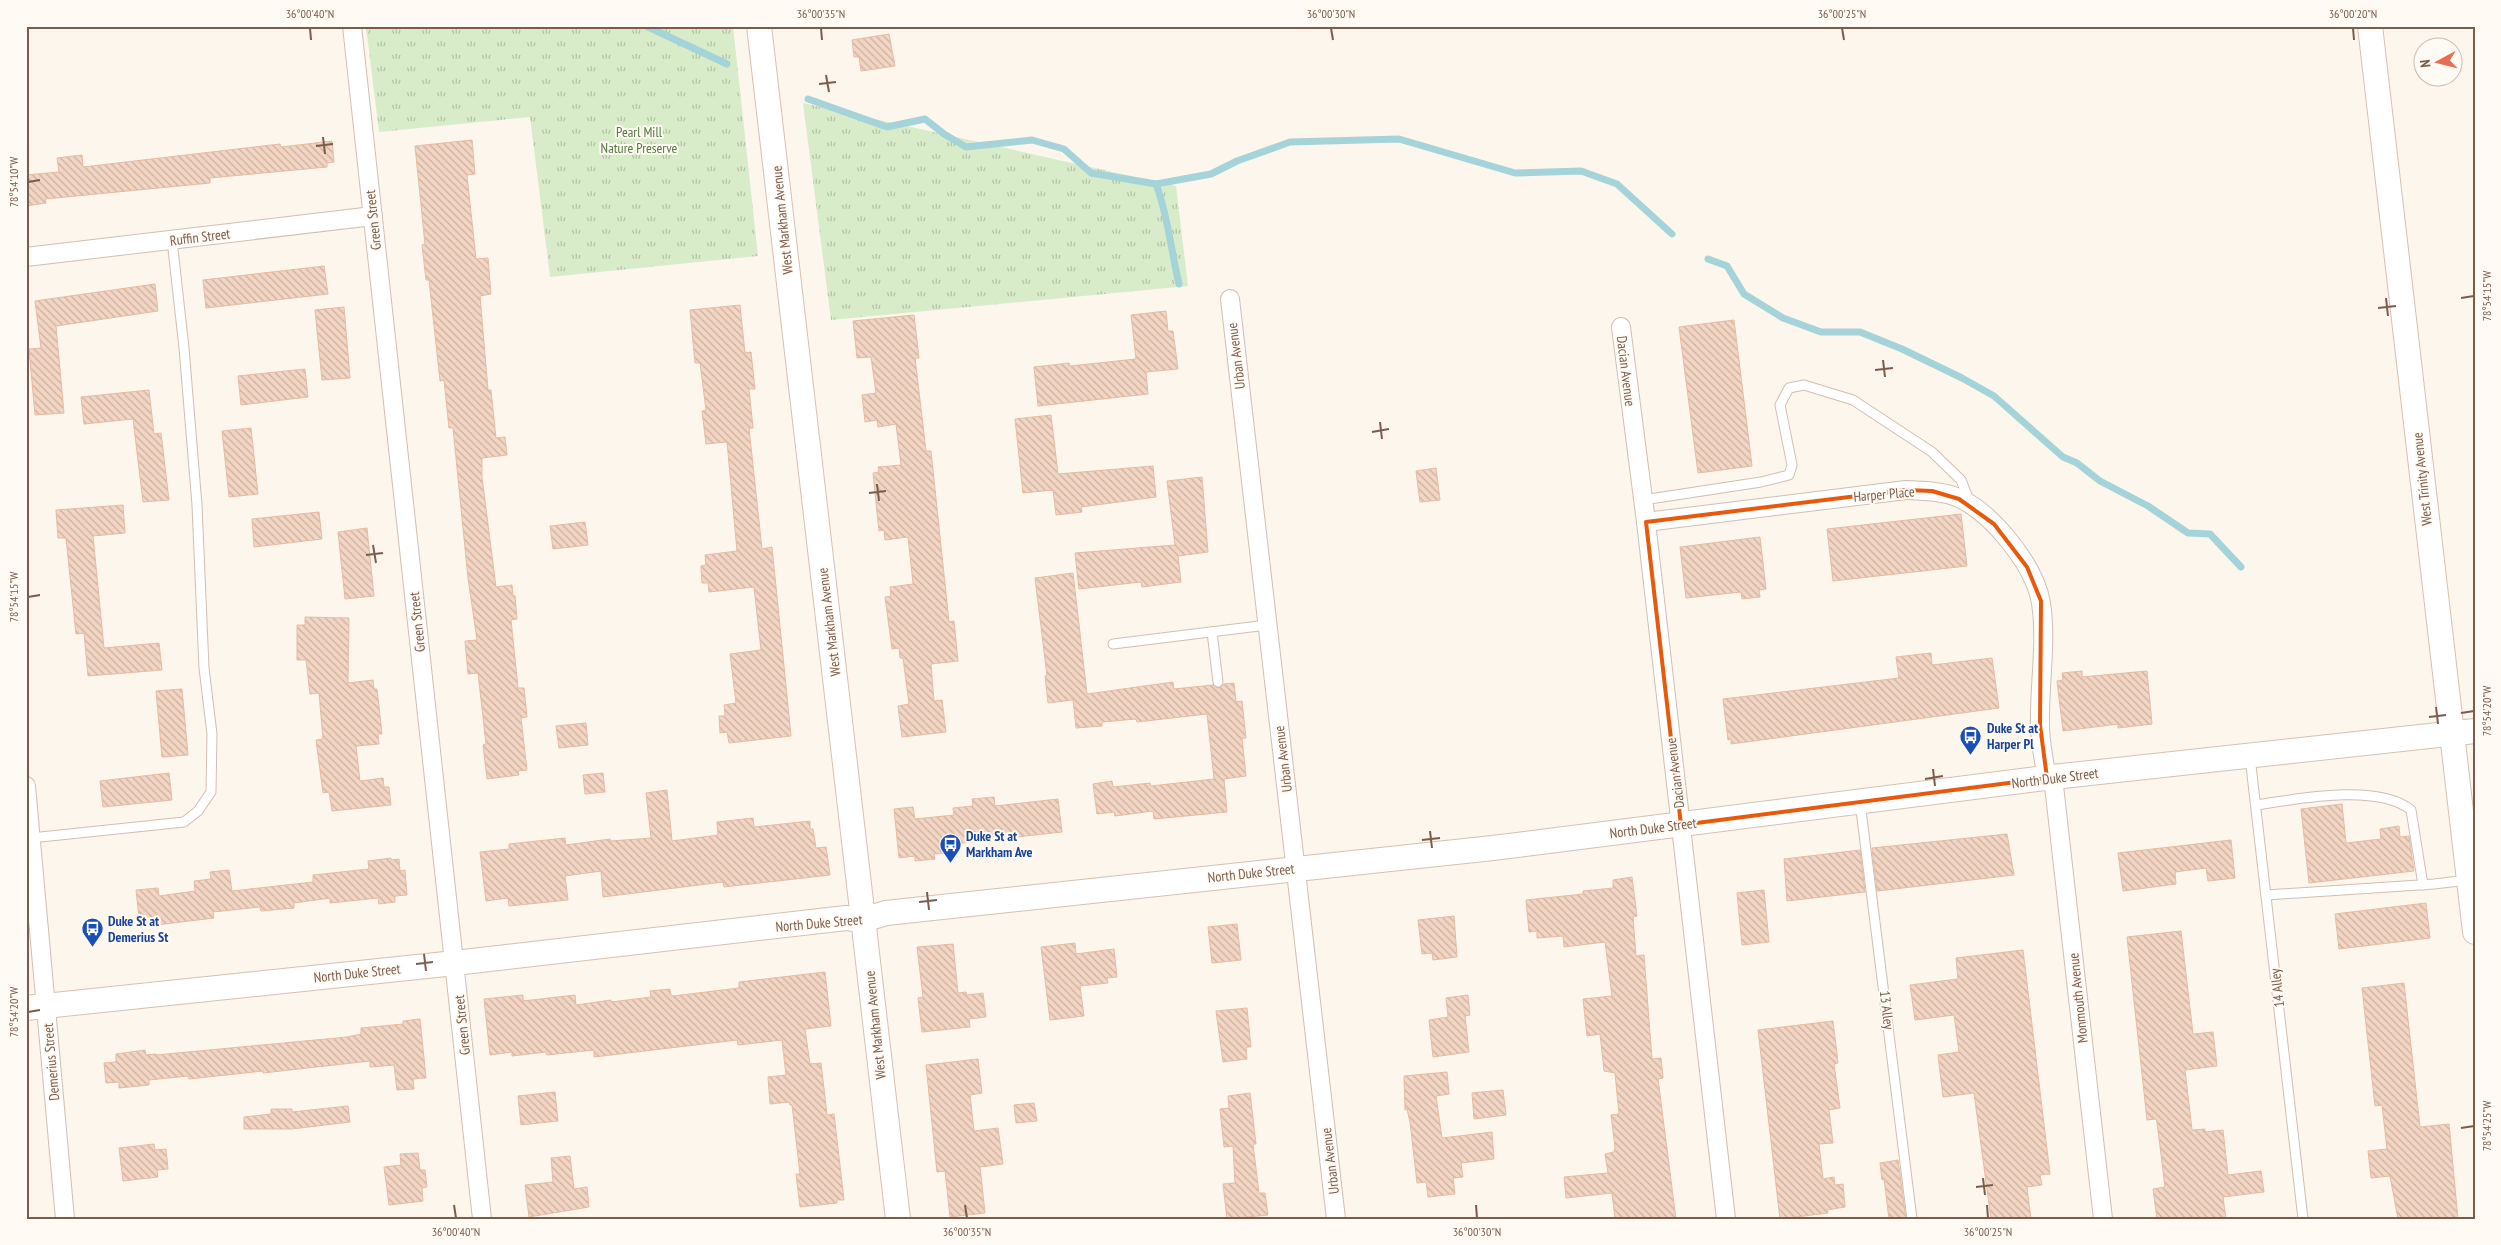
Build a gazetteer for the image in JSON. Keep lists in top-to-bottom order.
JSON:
{
  "streets": {
    "main road": ["West Markham Avenue", "West Trinity Avenue", "North Duke Street"],
    "street": [
      "Green Street",
      "Ruffin Street",
      "Urban Avenue",
      "Dacian Avenue",
      "Harper Place",
      "Monmouth Avenue",
      "Demerius Street"
    ],
    "lane": ["14 Alley", "13 Alley"]
  },
  "crossings": [
    ["Green Street", "Ruffin Street"],
    ["Green Street", "North Duke Street"],
    ["West Markham Avenue", "North Duke Street"],
    ["Urban Avenue", "North Duke Street"],
    ["Dacian Avenue", "Harper Place"],
    ["Dacian Avenue", "North Duke Street"],
    ["West Trinity Avenue", "North Duke Street"],
    ["Harper Place", "North Duke Street"],
    ["Harper Place", "Monmouth Avenue"],
    ["North Duke Street", "14 Alley"],
    ["North Duke Street", "Monmouth Avenue"],
    ["North Duke Street", "13 Alley"],
    ["North Duke Street", "Demerius Street"]
  ],
  "parks": ["Pearl Mill Nature Preserve"],
  "places": {
    "bus stop": ["Duke St at Harper Pl", "Duke St at Markham Ave", "Duke St at Demerius St"]
  },
  "north": "left",
  "coordinates": [
    "36°00'40\"N",
    "36°00'35\"N",
    "36°00'30\"N",
    "36°00'25\"N",
    "36°00'20\"N",
    "78°54'10\"W",
    "78°54'15\"W",
    "78°54'20\"W",
    "78°54'25\"W"
  ]
}
